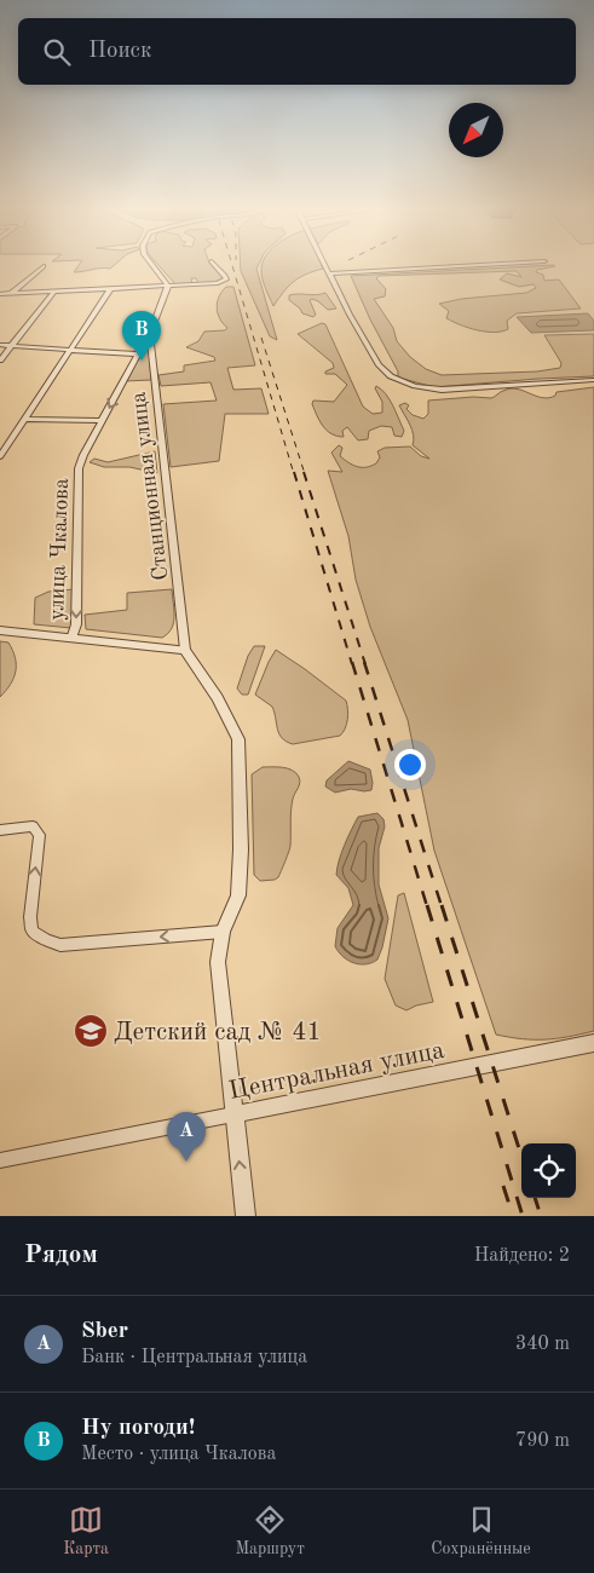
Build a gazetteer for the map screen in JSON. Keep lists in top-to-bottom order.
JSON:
{
  "streets": {
    "street": ["Станционная улица", "улица Чкалова", "Центральная улица"]
  },
  "crossings": [
    ["Станционная улица", "улица Чкалова"]
  ],
  "places": {
    "school or university": ["Детский сад № 41"]
  },
  "north": "bottom left",
  "page": {
    "search": "Поиск",
    "pins": ["B", "A"],
    "heading": ["Рядом", "Найдено: 2"],
    "list": [
      {
        "mark": "A",
        "name": "Sber",
        "note": "Банк · Центральная улица",
        "value": "340 m"
      },
      {
        "mark": "B",
        "name": "Ну погоди!",
        "note": "Место · улица Чкалова",
        "value": "790 m"
      }
    ],
    "nav": ["Карта", "Маршрут", "Сохранённые"]
  }
}
